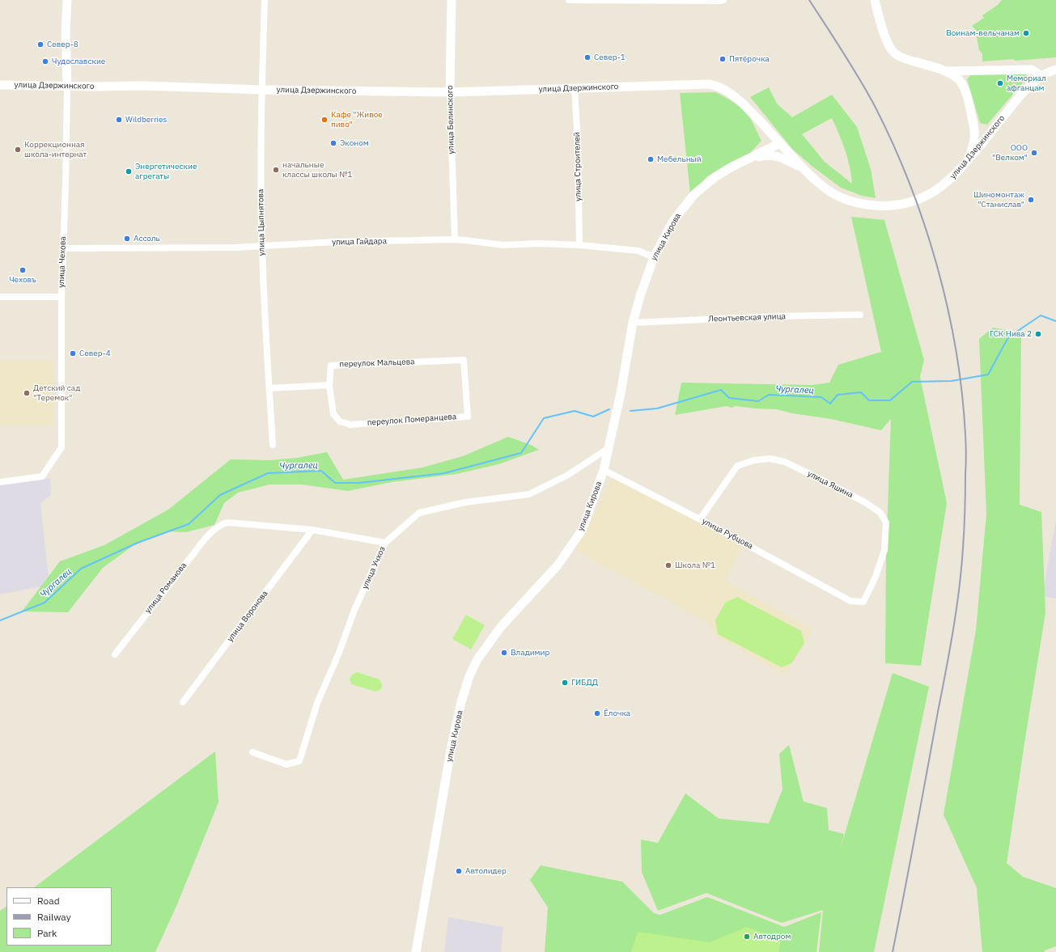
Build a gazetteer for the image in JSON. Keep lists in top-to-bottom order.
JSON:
{
  "streets": {
    "main road": [
      "улица Дзержинского",
      "улица Белинского",
      "улица Кирова",
      "улица Чехова"
    ],
    "street": [
      "улица Строителей",
      "улица Цыпнятова",
      "улица Гайдара",
      "Леонтьевская улица",
      "переулок Мальцева",
      "переулок Померанцева",
      "улица Яшина",
      "улица Рубцова",
      "улица Учхоз",
      "улица Романова",
      "улица Воронова"
    ]
  },
  "crossings": [
    ["улица Дзержинского", "улица Белинского"],
    ["улица Дзержинского", "улица Строителей"],
    ["улица Дзержинского", "улица Цыпнятова"],
    ["улица Дзержинского", "улица Кирова"],
    ["улица Дзержинского", "улица Чехова"],
    ["улица Белинского", "улица Гайдара"],
    ["улица Строителей", "улица Гайдара"],
    ["улица Цыпнятова", "улица Гайдара"],
    ["улица Кирова", "улица Гайдара"],
    ["улица Кирова", "Леонтьевская улица"],
    ["улица Кирова", "улица Рубцова"],
    ["улица Кирова", "улица Учхоз"],
    ["улица Гайдара", "улица Чехова"],
    ["переулок Мальцева", "переулок Померанцева"],
    ["улица Яшина", "улица Рубцова"],
    ["улица Романова", "улица Воронова"]
  ],
  "water": ["Чургалец"],
  "places": [
    "Воинам-вельчанам",
    "Север-8",
    "Север-1",
    "Пятёрочка",
    "Чудославские",
    "Мемориал афганцам",
    "Wildberries",
    "Кафе \"Живое пиво\"",
    "Эконом",
    "Коррекционная школа-интернат",
    "ООО \"Велком\"",
    "Мебельный",
    "начальные классы школы №1",
    "Энергетические агрегаты",
    "Шиномонтаж \"Станислав\"",
    "Ассоль",
    "Чеховъ",
    "ГСК Нива 2",
    "Север-4",
    "Детский сад \"Теремок\"",
    "Школа №1",
    "Владимир",
    "ГИБДД",
    "Ёлочка",
    "Автолидер",
    "Автодром"
  ],
  "legend": ["Road", "Railway", "Park"]
}
